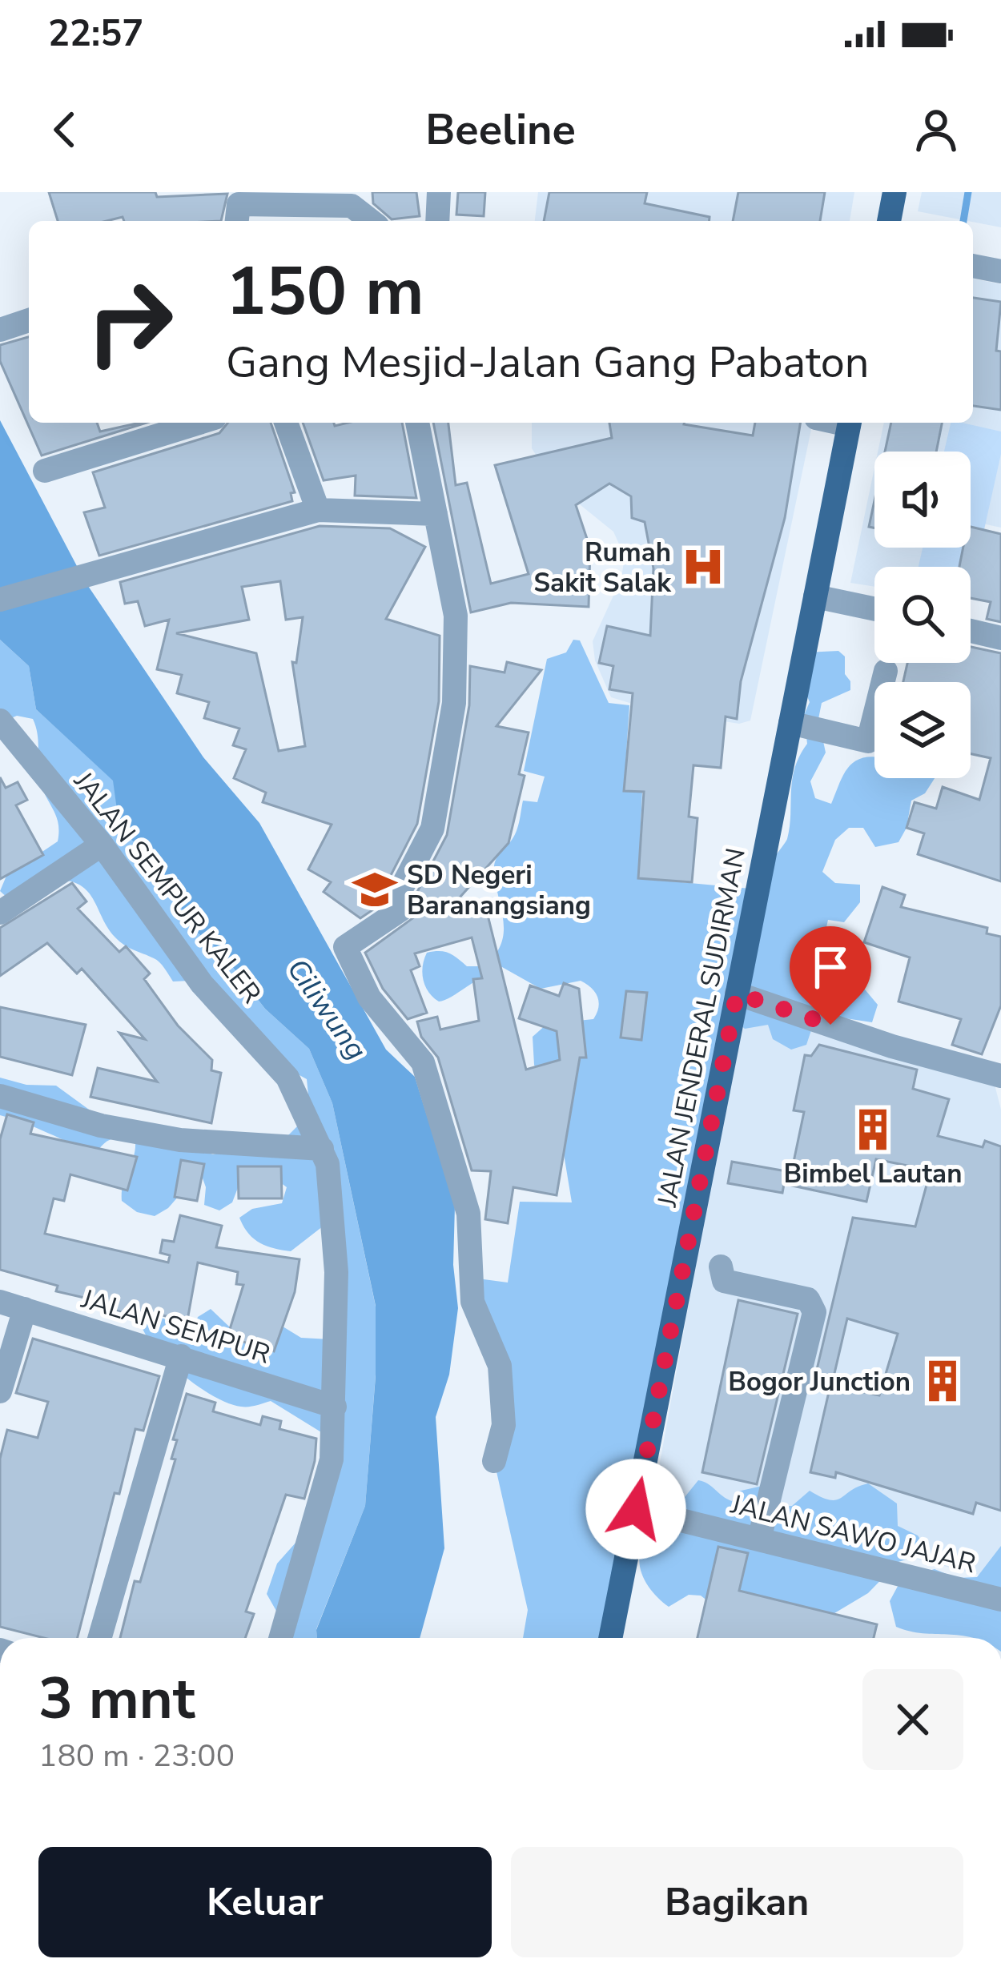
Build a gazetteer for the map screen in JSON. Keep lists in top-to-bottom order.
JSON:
{
  "streets": {
    "main road": ["JALAN JENDERAL SUDIRMAN"],
    "street": ["JALAN SEMPUR KALER", "JALAN SEMPUR", "JALAN SAWO JAJAR"]
  },
  "crossings": [
    ["JALAN SEMPUR KALER", "JALAN SEMPUR"],
    ["JALAN JENDERAL SUDIRMAN", "JALAN SAWO JAJAR"]
  ],
  "water": ["Ciliwung"],
  "places": {
    "hospital": ["Rumah Sakit Salak"],
    "school or university": ["SD Negeri Baranangsiang"],
    "building": ["Bimbel Lautan", "Bogor Junction"]
  },
  "page": {
    "status": "22:57",
    "header": "Beeline",
    "turn": ["150 m", "Gang Mesjid-Jalan Gang Pabaton"],
    "heading": ["3 mnt", "180 m · 23:00"],
    "buttons": ["Keluar", "Bagikan"]
  }
}
